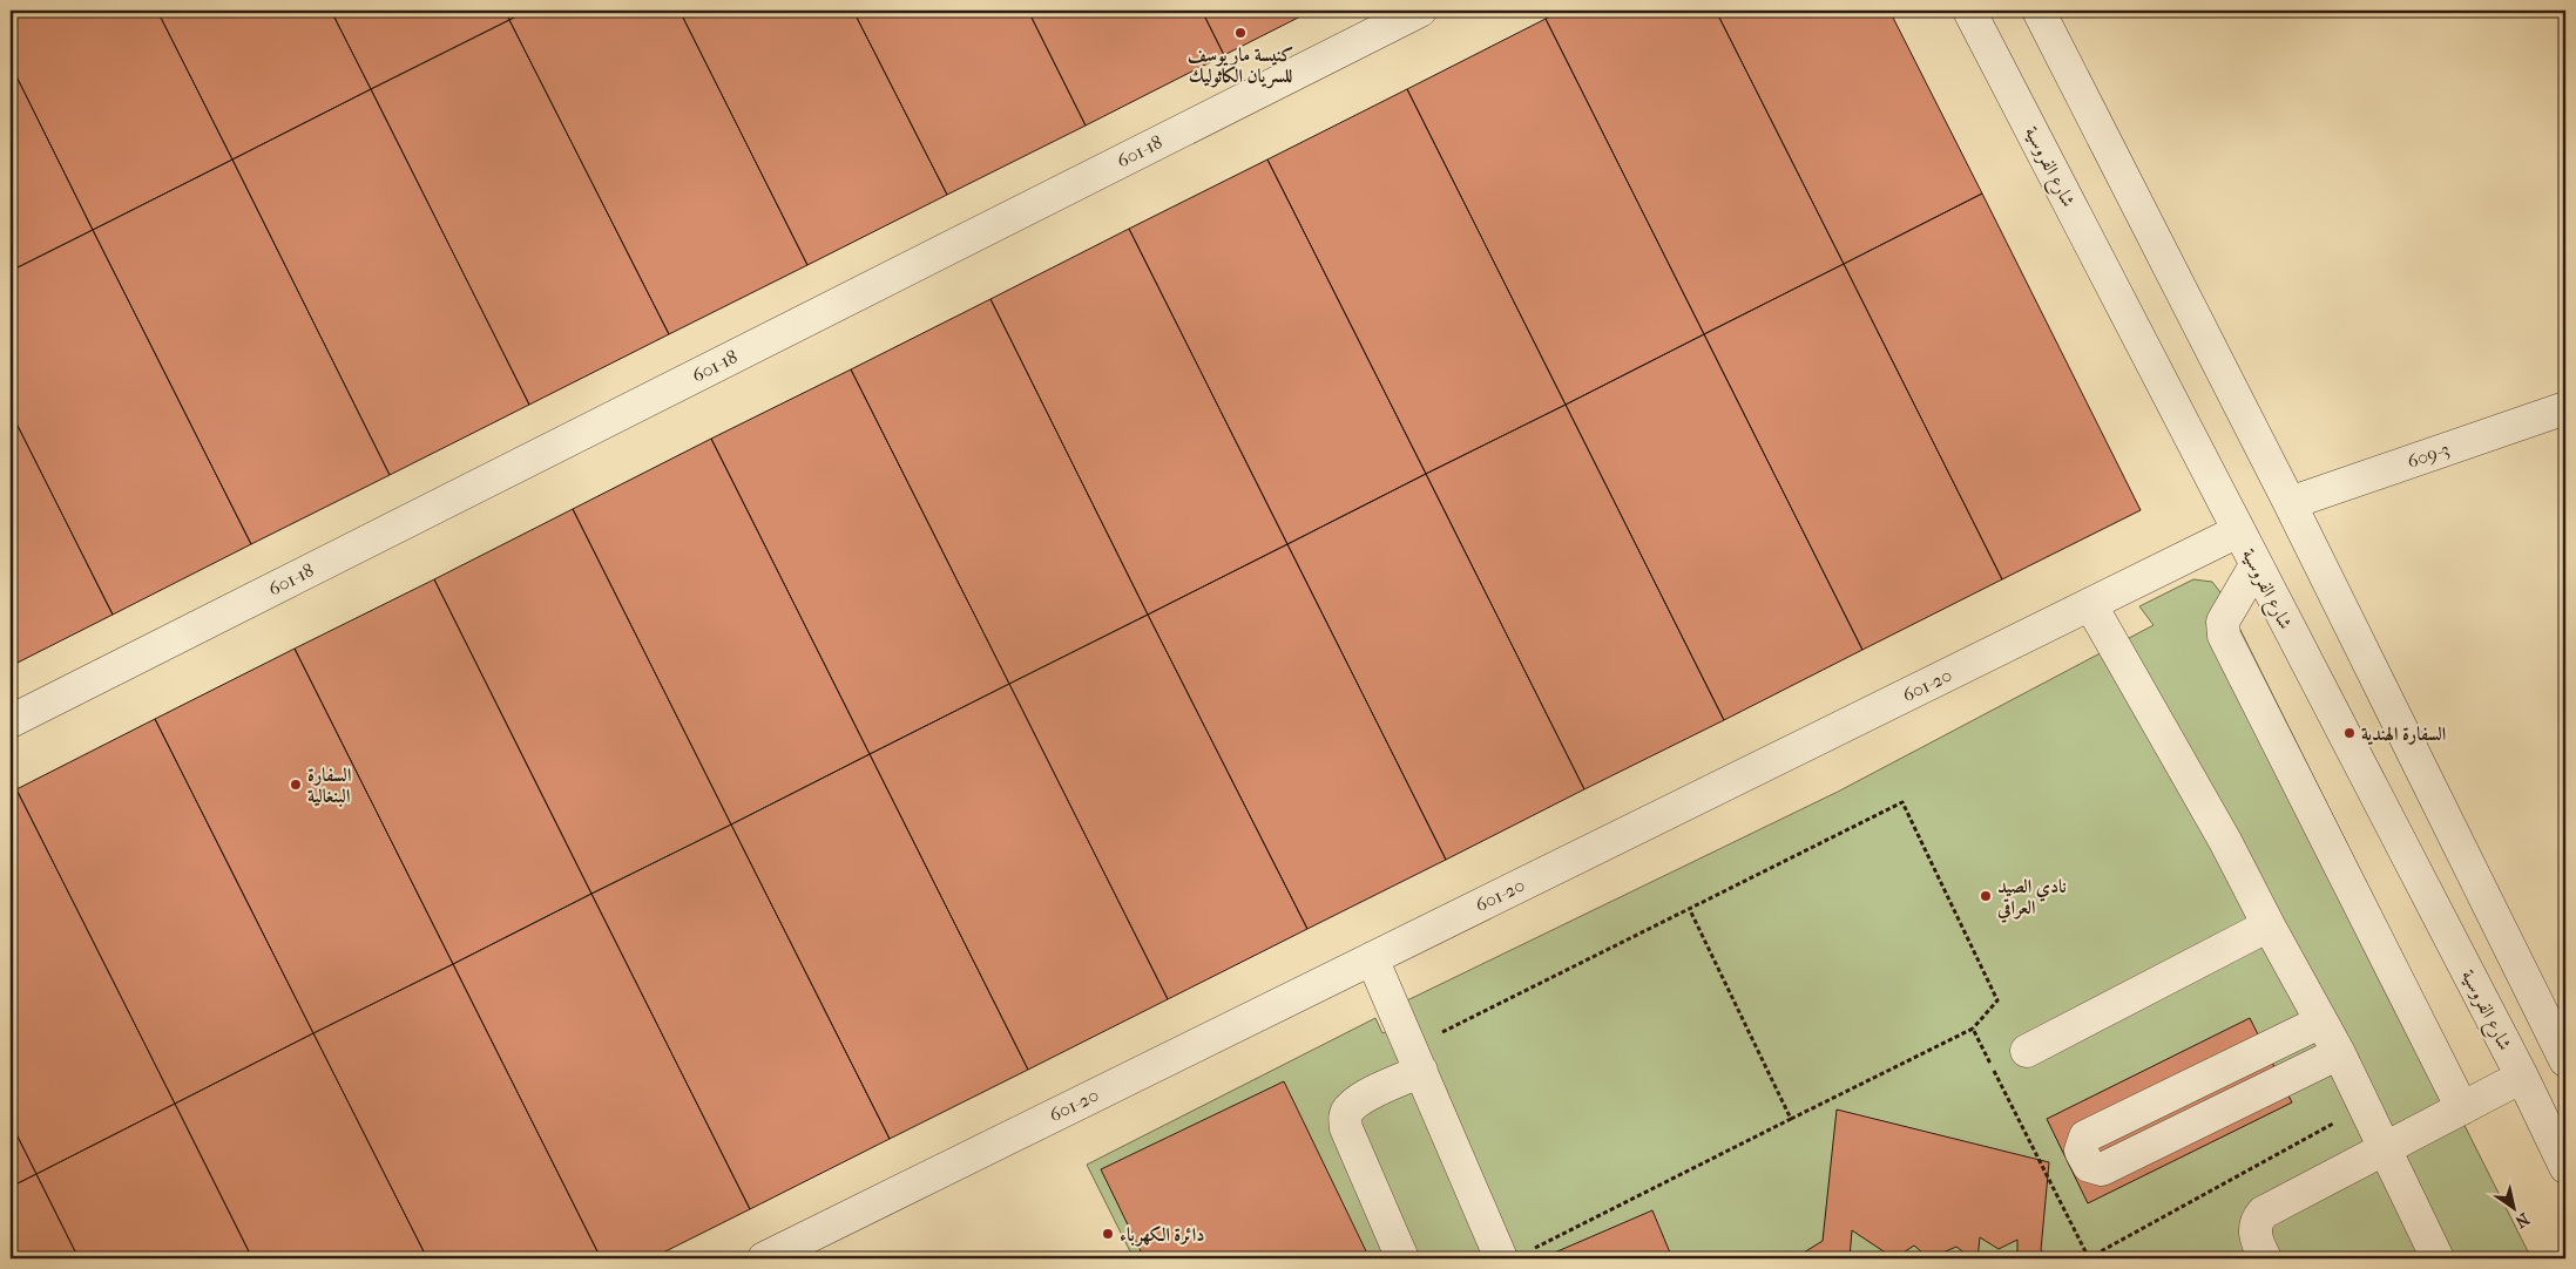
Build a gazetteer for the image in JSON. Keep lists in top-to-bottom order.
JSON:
{
  "streets": {
    "street": [
      "601-18",
      "شارع الفروسية",
      "609-3",
      "601-20"
    ]
  },
  "crossings": [
    ["شارع الفروسية", "601-20"]
  ],
  "places": [
    "كنيسة مار يوسف للسريان الكاثوليك",
    "السفارة الهندية",
    "السفارة البنغالية",
    "نادي الصيد العراقي",
    "دائرة الكهرباء"
  ],
  "north": "bottom right"
}
